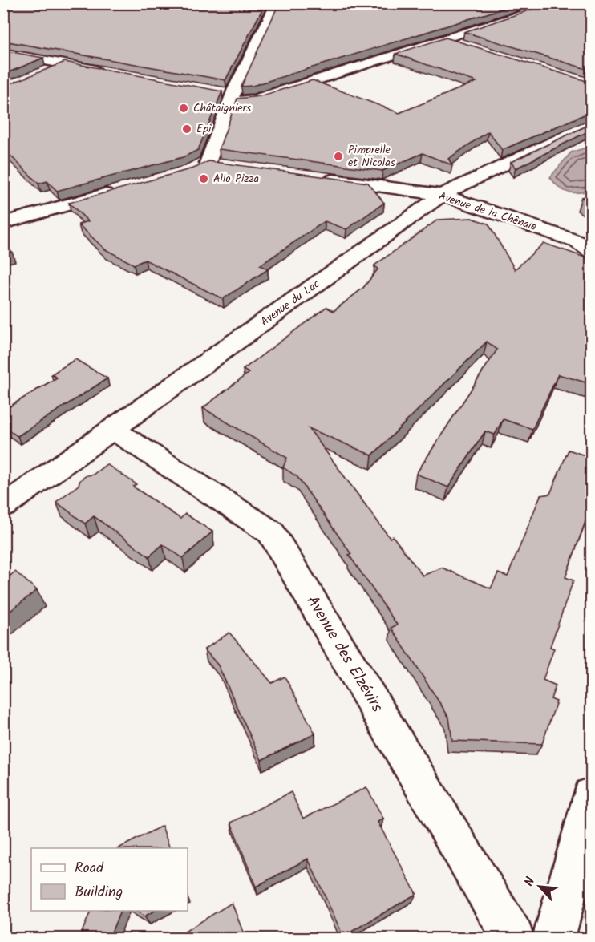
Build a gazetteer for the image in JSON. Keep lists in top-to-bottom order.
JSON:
{
  "streets": {
    "street": ["Avenue de la Chênaie", "Avenue du Lac", "Avenue des Elzévirs"]
  },
  "crossings": [
    ["Avenue de la Chênaie", "Avenue du Lac"],
    ["Avenue du Lac", "Avenue des Elzévirs"]
  ],
  "places": [
    "Châtaigniers",
    "Epi",
    "Pimprelle et Nicolas",
    "Allo Pizza"
  ],
  "legend": ["Road", "Building"],
  "north": "top left"
}
